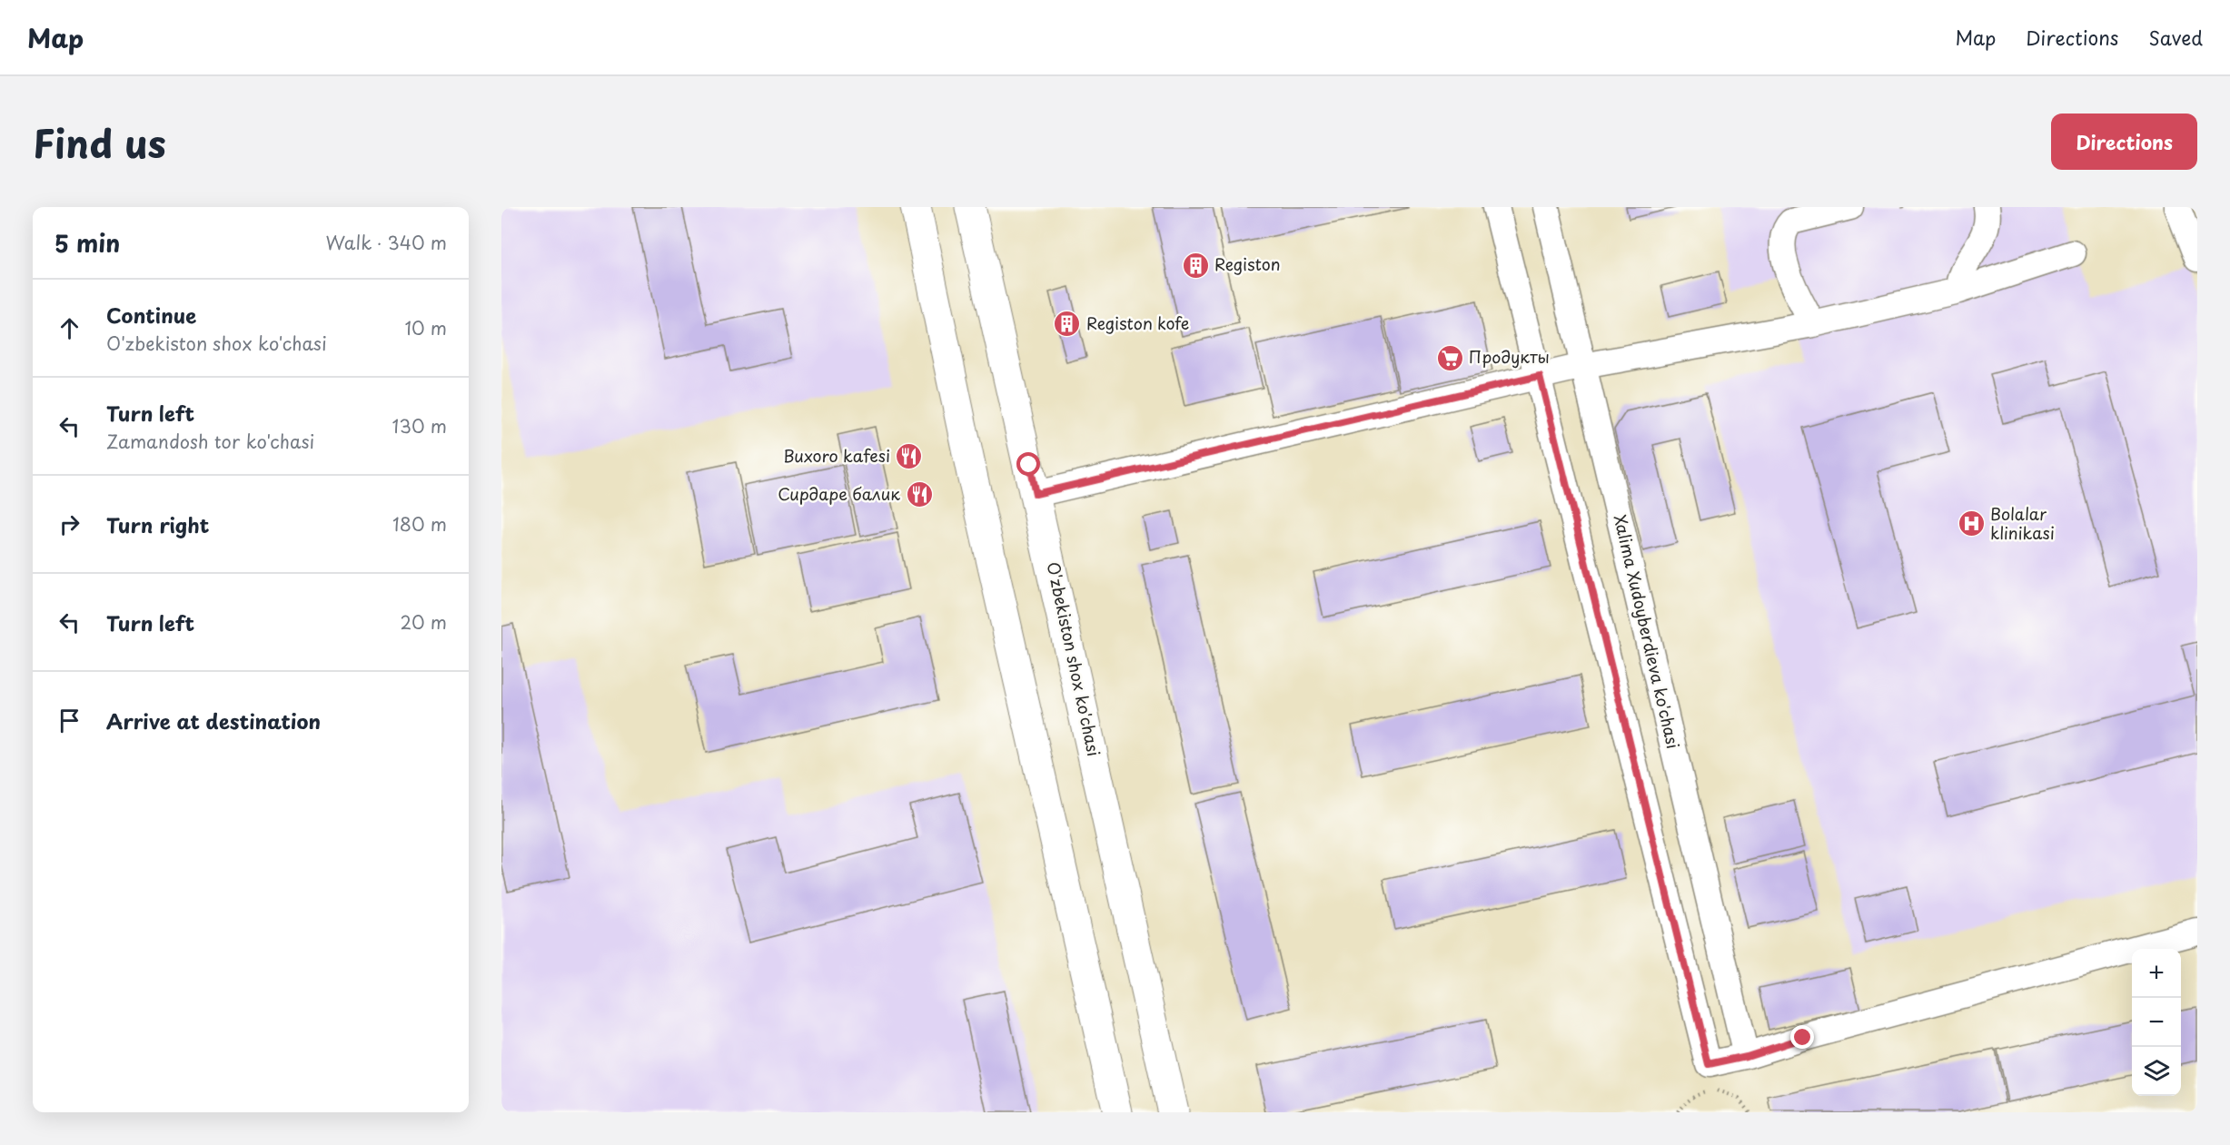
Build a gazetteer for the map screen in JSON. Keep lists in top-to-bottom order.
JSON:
{
  "streets": {
    "main road": ["O'zbekiston shox ko'chasi"],
    "street": ["Xalima Xudoyberdieva ko'chasi"]
  },
  "places": {
    "building": ["Registon", "Registon kofe"],
    "supermarket": ["Продукты"],
    "restaurant": ["Buxoro kafesi", "Сирдаре балик"],
    "hospital": ["Bolalar klinikasi"]
  },
  "page": {
    "header": "Map",
    "nav": ["Map", "Directions", "Saved"],
    "title": "Find us",
    "buttons": "Directions",
    "heading": ["5 min", "Walk · 340 m"],
    "list": [
      ["Continue", "O'zbekiston shox ko'chasi", "10 m"],
      ["Turn left", "Zamandosh tor ko'chasi", "130 m"],
      ["Turn right", "180 m"],
      ["Turn left", "20 m"],
      "Arrive at destination"
    ],
    "map_buttons": ["+", "−"]
  }
}
